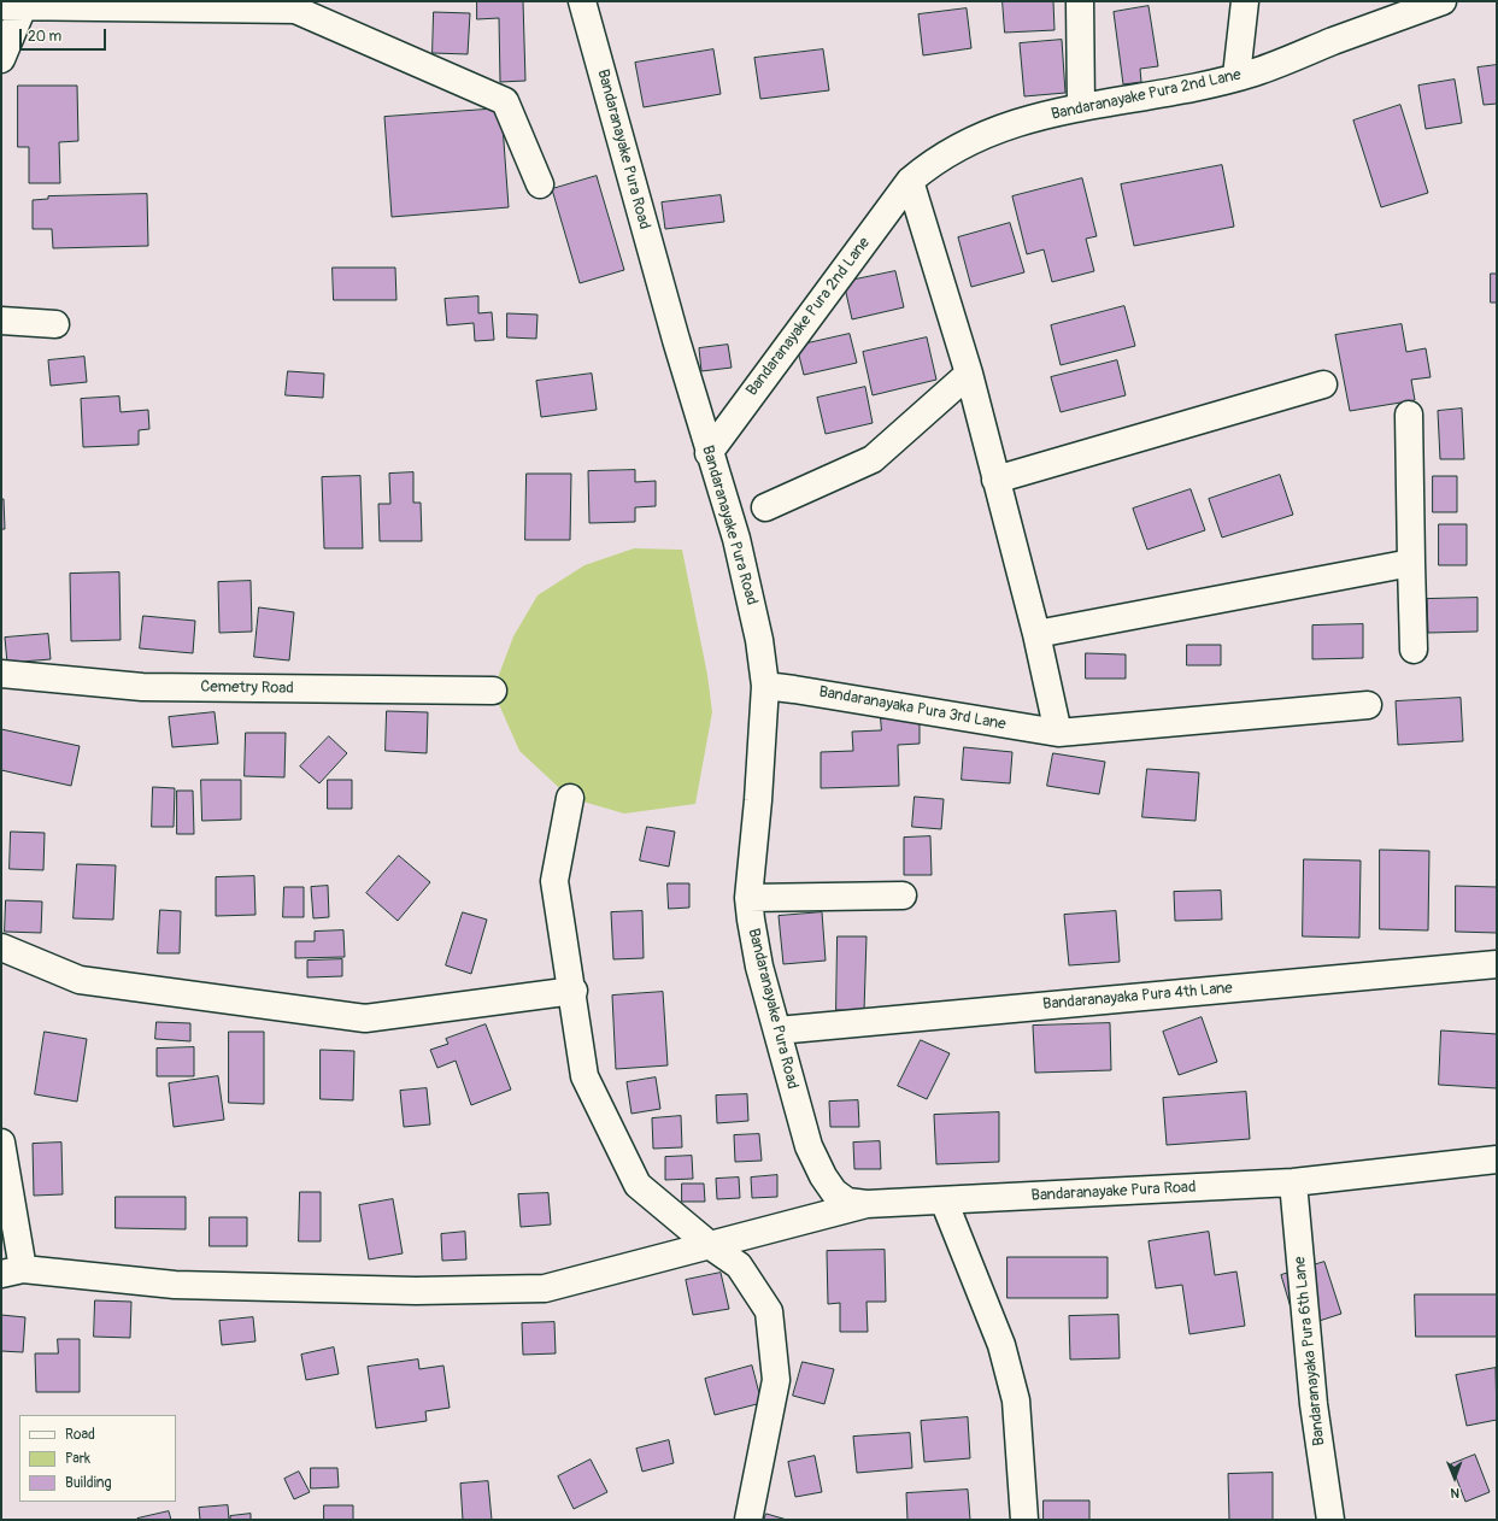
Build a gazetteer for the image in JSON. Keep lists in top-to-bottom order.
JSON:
{
  "streets": {
    "street": [
      "Bandaranayake Pura 2nd Lane",
      "Bandaranayake Pura Road",
      "Cemetry Road",
      "Bandaranayaka Pura 3rd Lane",
      "Bandaranayaka Pura 4th Lane",
      "Bandaranayaka Pura 6th Lane"
    ]
  },
  "crossings": [
    ["Bandaranayake Pura 2nd Lane", "Bandaranayake Pura Road"],
    ["Bandaranayake Pura Road", "Bandaranayaka Pura 3rd Lane"],
    ["Bandaranayake Pura Road", "Bandaranayaka Pura 4th Lane"],
    ["Bandaranayake Pura Road", "Bandaranayaka Pura 6th Lane"]
  ],
  "legend": ["Road", "Park", "Building"],
  "scale_bar": "20 m",
  "north": "bottom"
}
